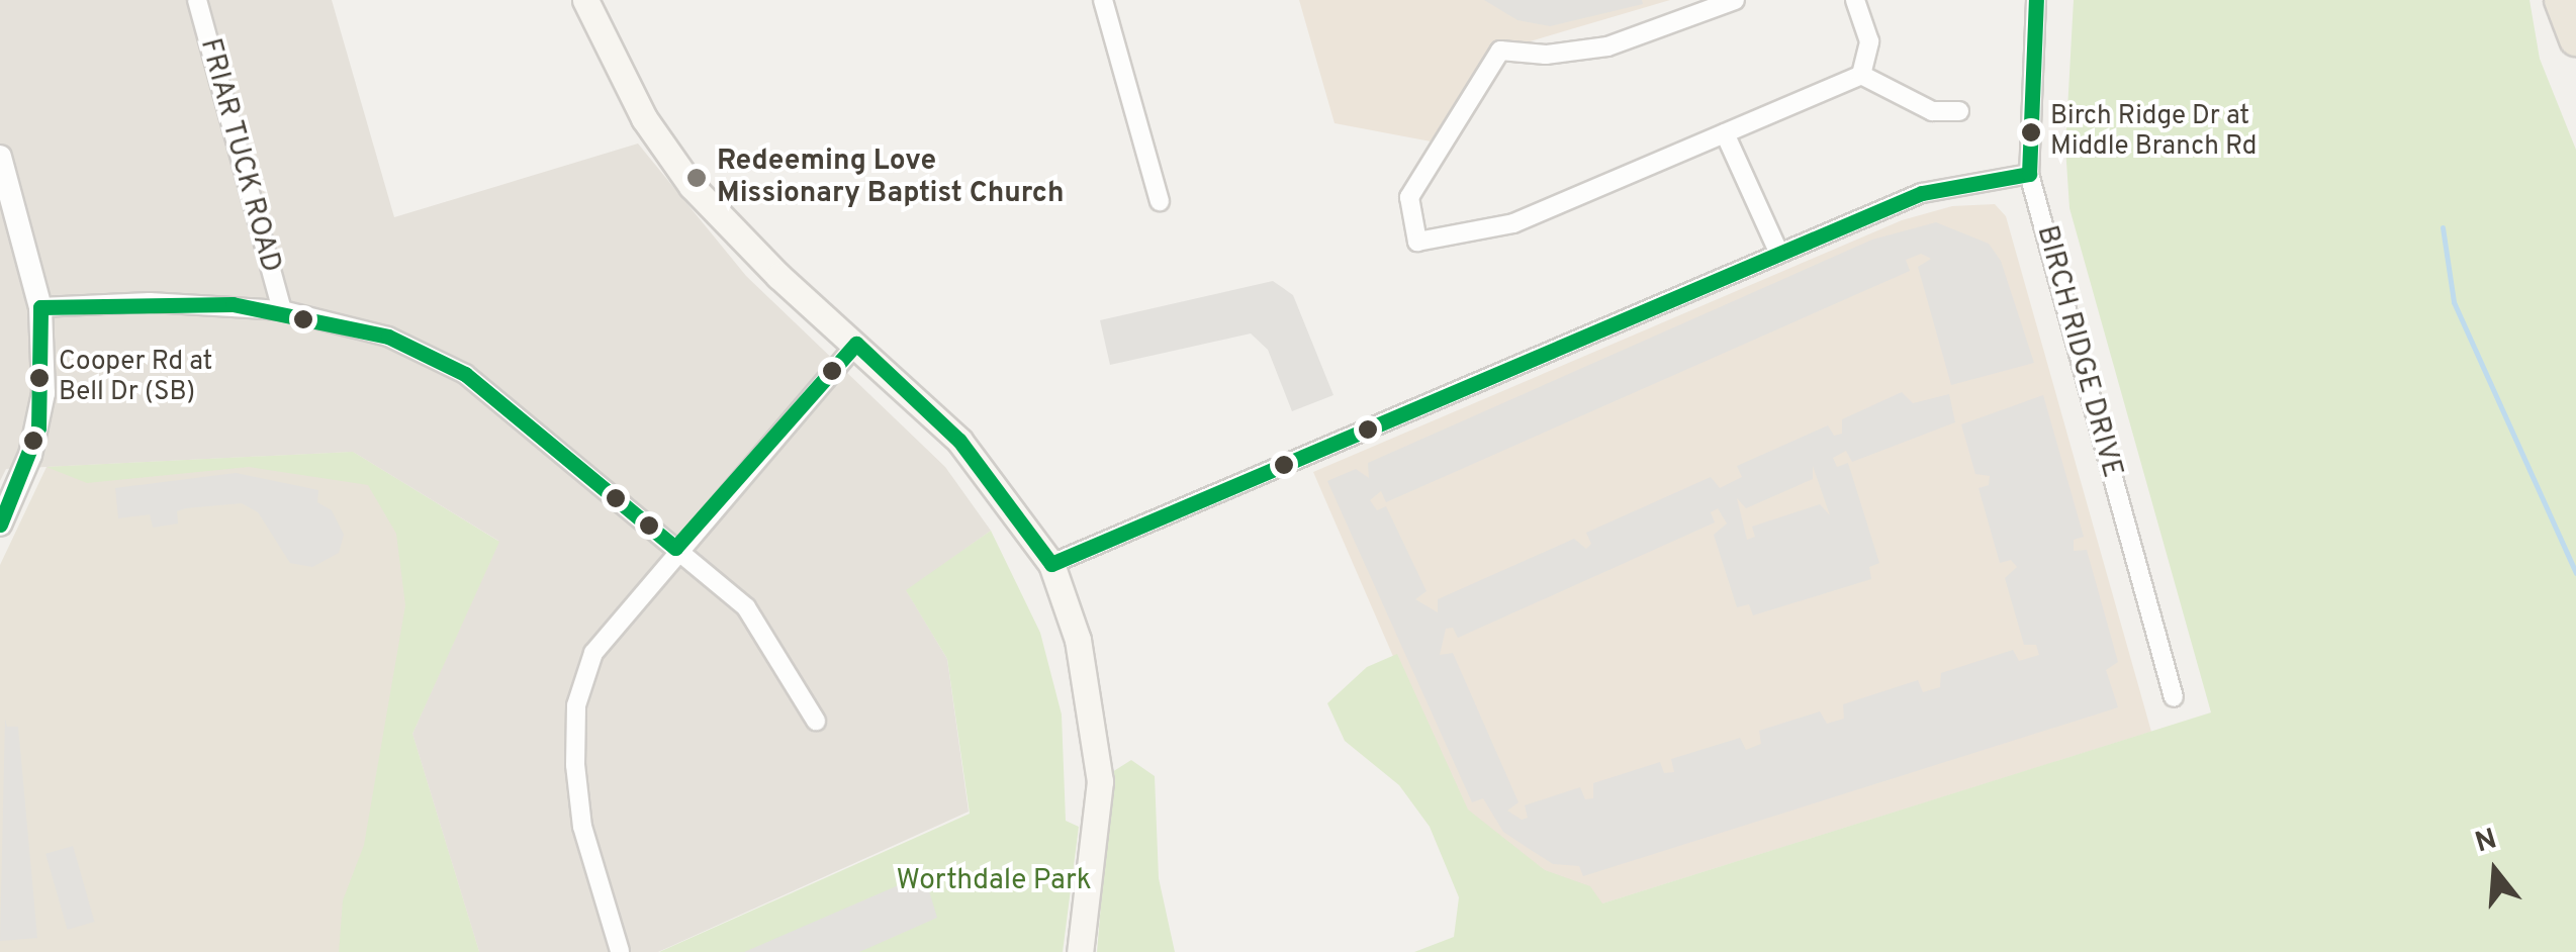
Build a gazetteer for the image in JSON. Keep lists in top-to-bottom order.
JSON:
{
  "streets": {
    "street": ["FRIAR TUCK ROAD", "BIRCH RIDGE DRIVE"]
  },
  "parks": ["Worthdale Park"],
  "places": ["Birch Ridge Dr at Middle Branch Rd", "Redeeming Love Missionary Baptist Church", "Cooper Rd at Bell Dr (SB)"],
  "north": "top"
}
